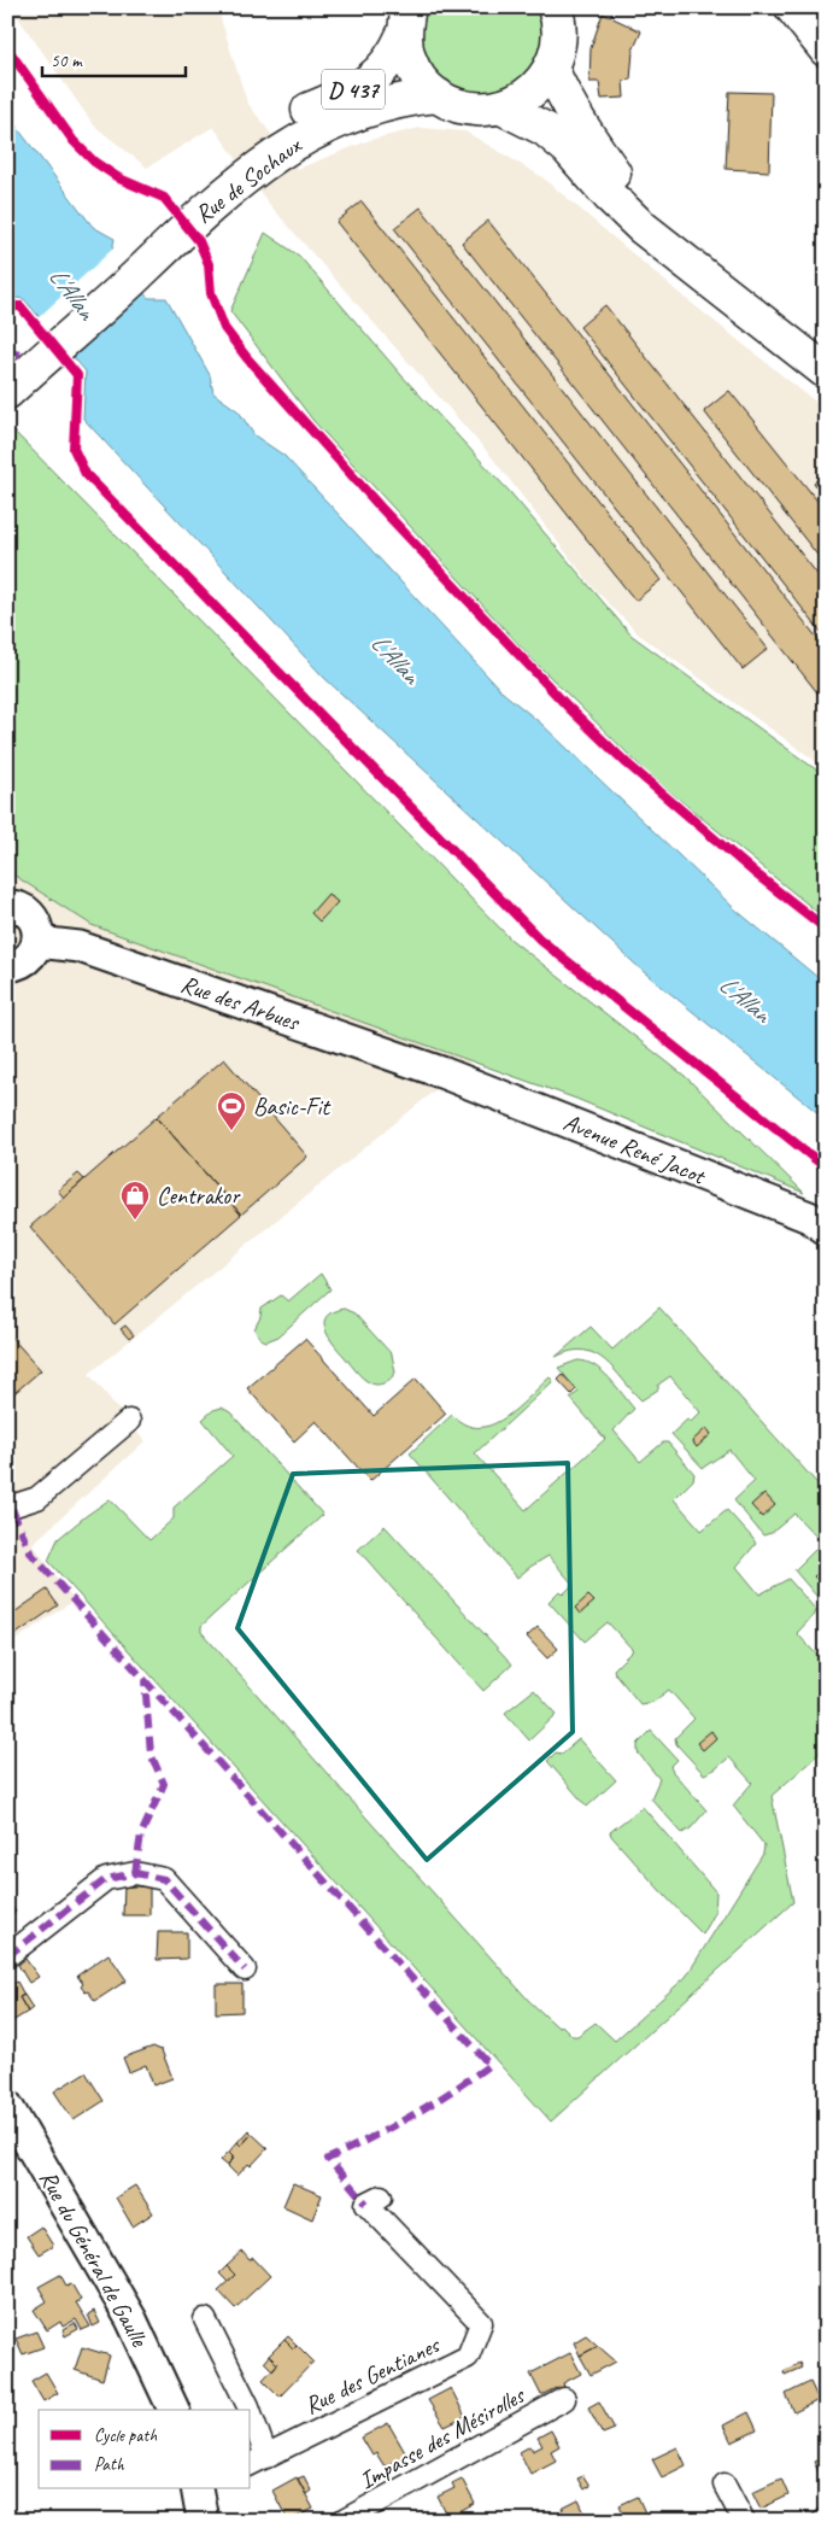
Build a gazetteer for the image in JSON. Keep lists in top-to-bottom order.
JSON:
{
  "streets": {
    "main road": [
      "D 437",
      "Rue de Sochaux",
      "Rue des Arbues",
      "Avenue René Jacot",
      "Rue du Général de Gaulle"
    ],
    "street": ["Rue des Gentianes", "Impasse des Mésirolles"]
  },
  "crossings": [
    ["Rue des Arbues", "Avenue René Jacot"]
  ],
  "water": ["L'Allan"],
  "places": {
    "sports": ["Basic-Fit"],
    "shop": ["Centrakor"]
  },
  "legend": ["Cycle path", "Path"],
  "scale_bar": "50 m"
}
